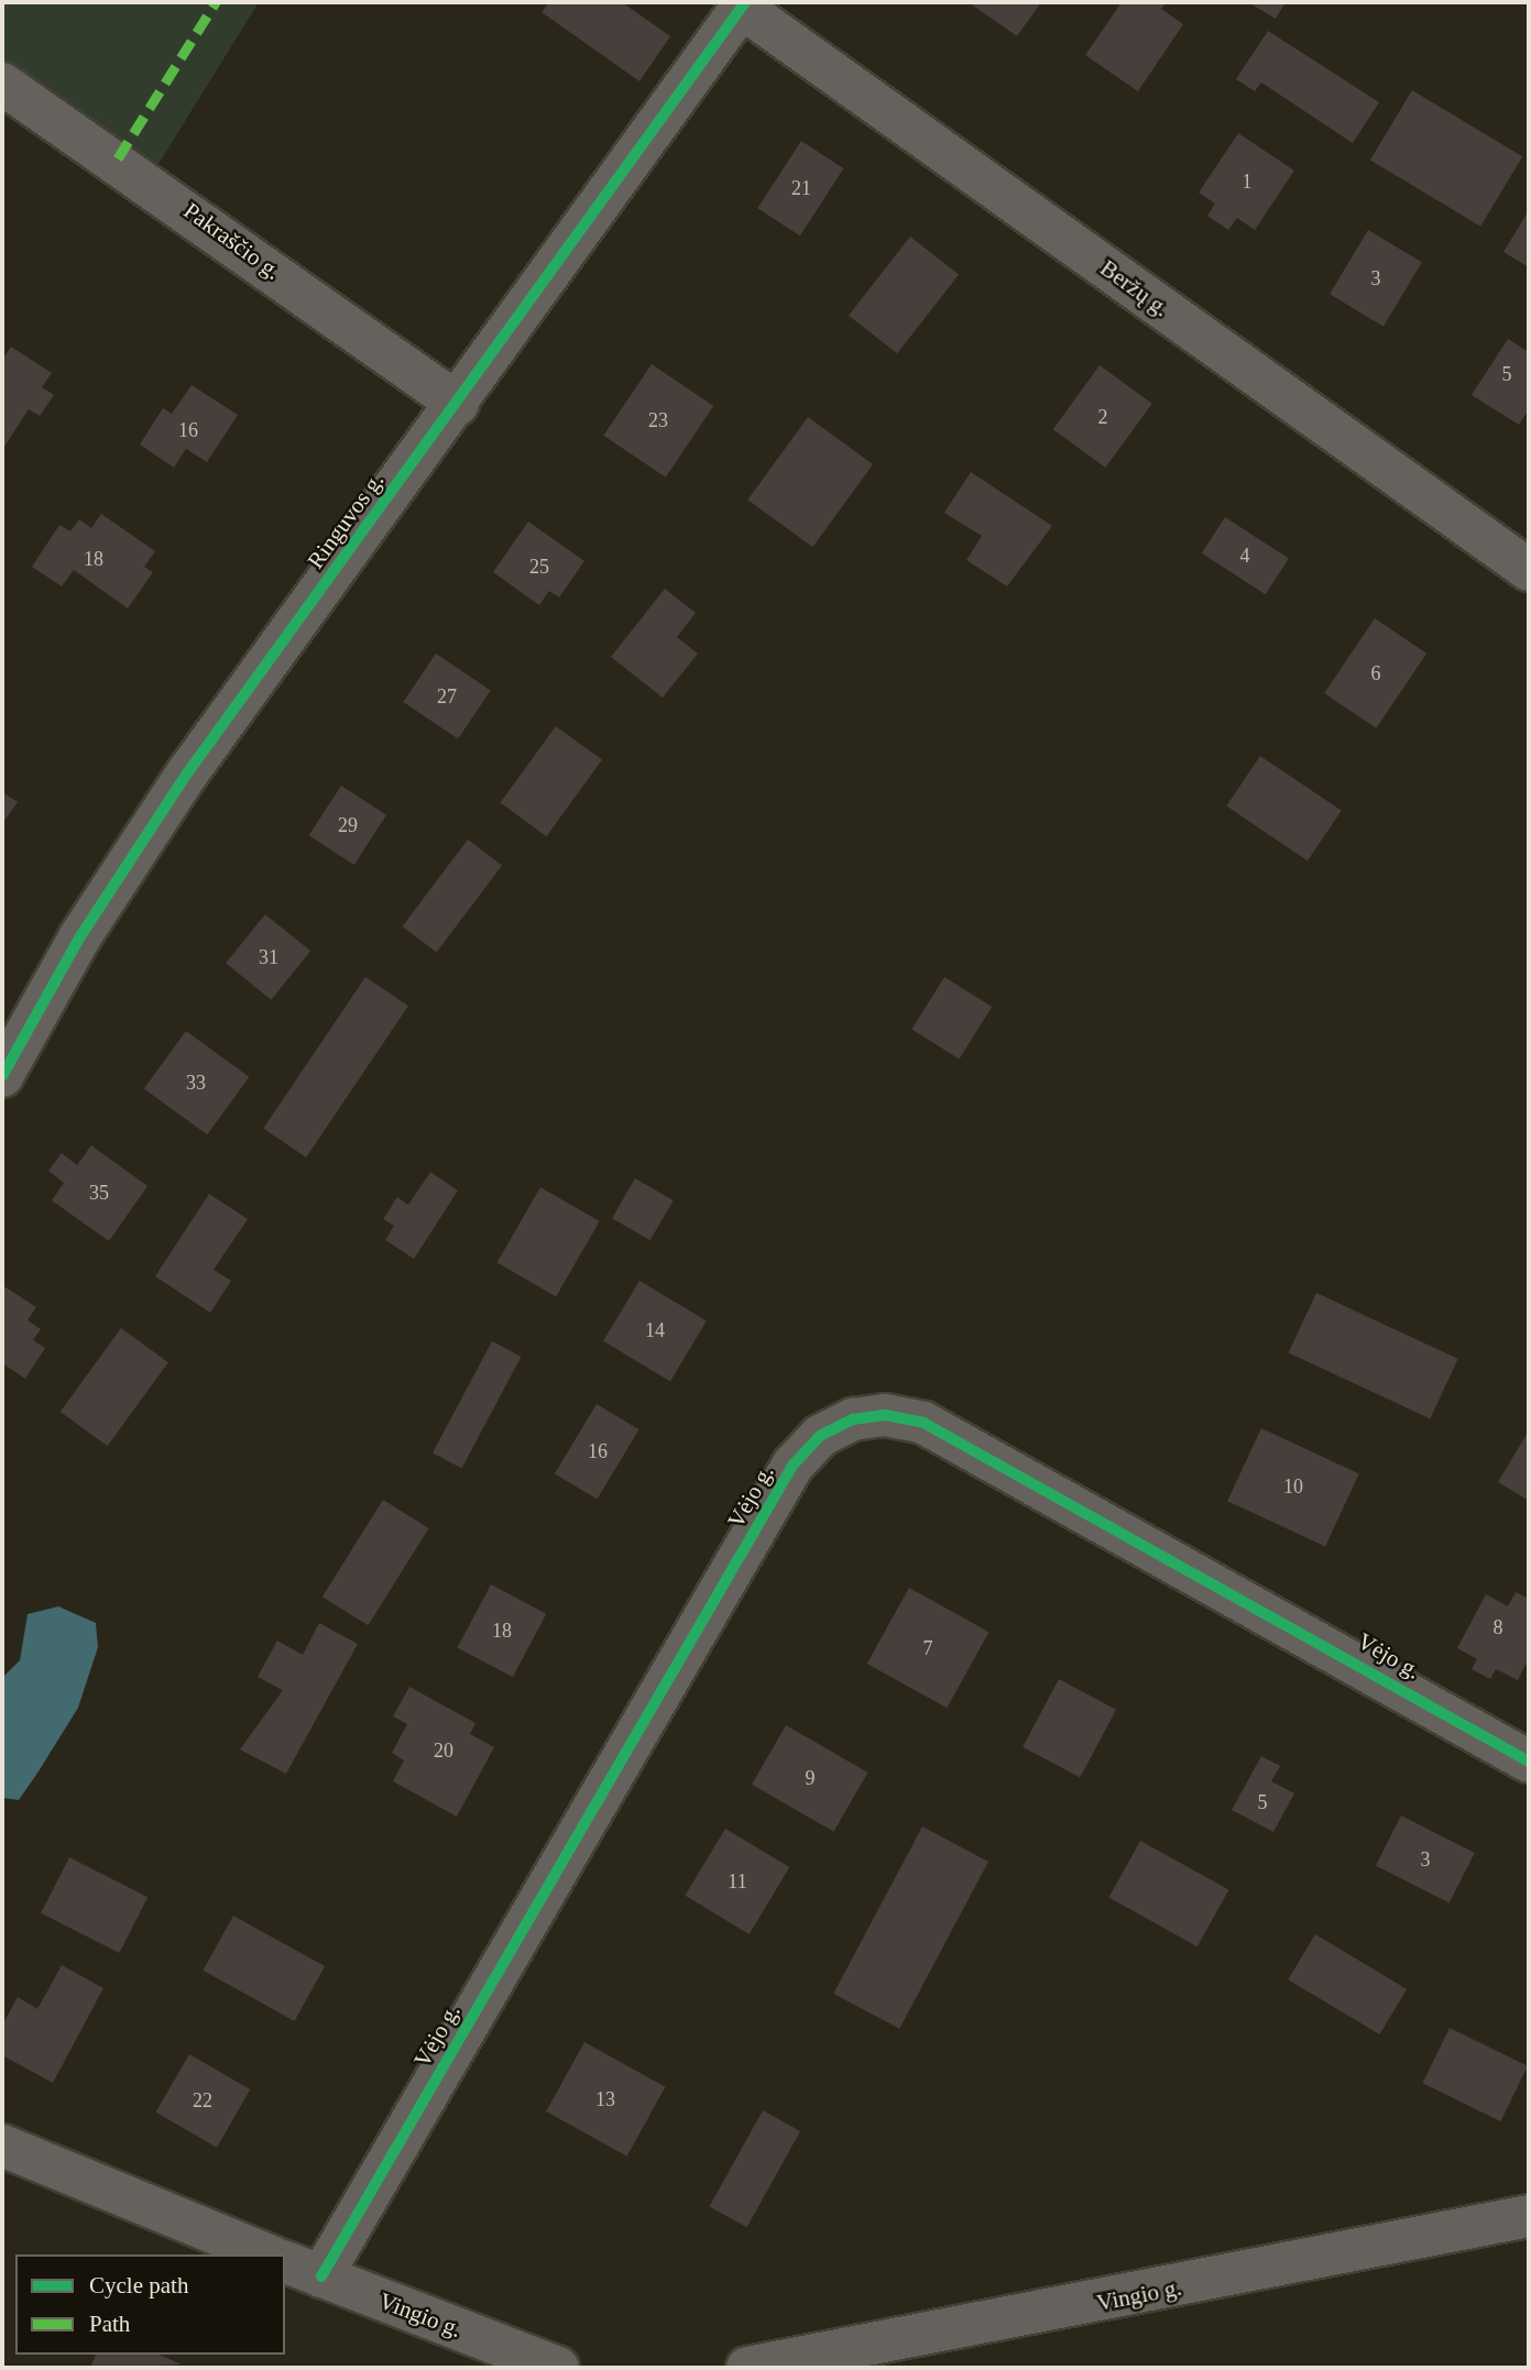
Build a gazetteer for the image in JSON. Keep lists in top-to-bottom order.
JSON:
{
  "streets": {
    "street": [
      "Pakraščio g.",
      "Beržų g.",
      "Ringuvos g.",
      "Vėjo g.",
      "Vingio g."
    ]
  },
  "crossings": [
    ["Pakraščio g.", "Ringuvos g."],
    ["Beržų g.", "Ringuvos g."],
    ["Vėjo g.", "Vingio g."]
  ],
  "house_numbers": [
    "1",
    "21",
    "3",
    "5",
    "2",
    "23",
    "16",
    "4",
    "18",
    "25",
    "6",
    "27",
    "29",
    "31",
    "33",
    "35",
    "14",
    "16",
    "10",
    "8",
    "18",
    "7",
    "20",
    "9",
    "5",
    "3",
    "11",
    "13",
    "22"
  ],
  "legend": ["Cycle path", "Path"]
}
